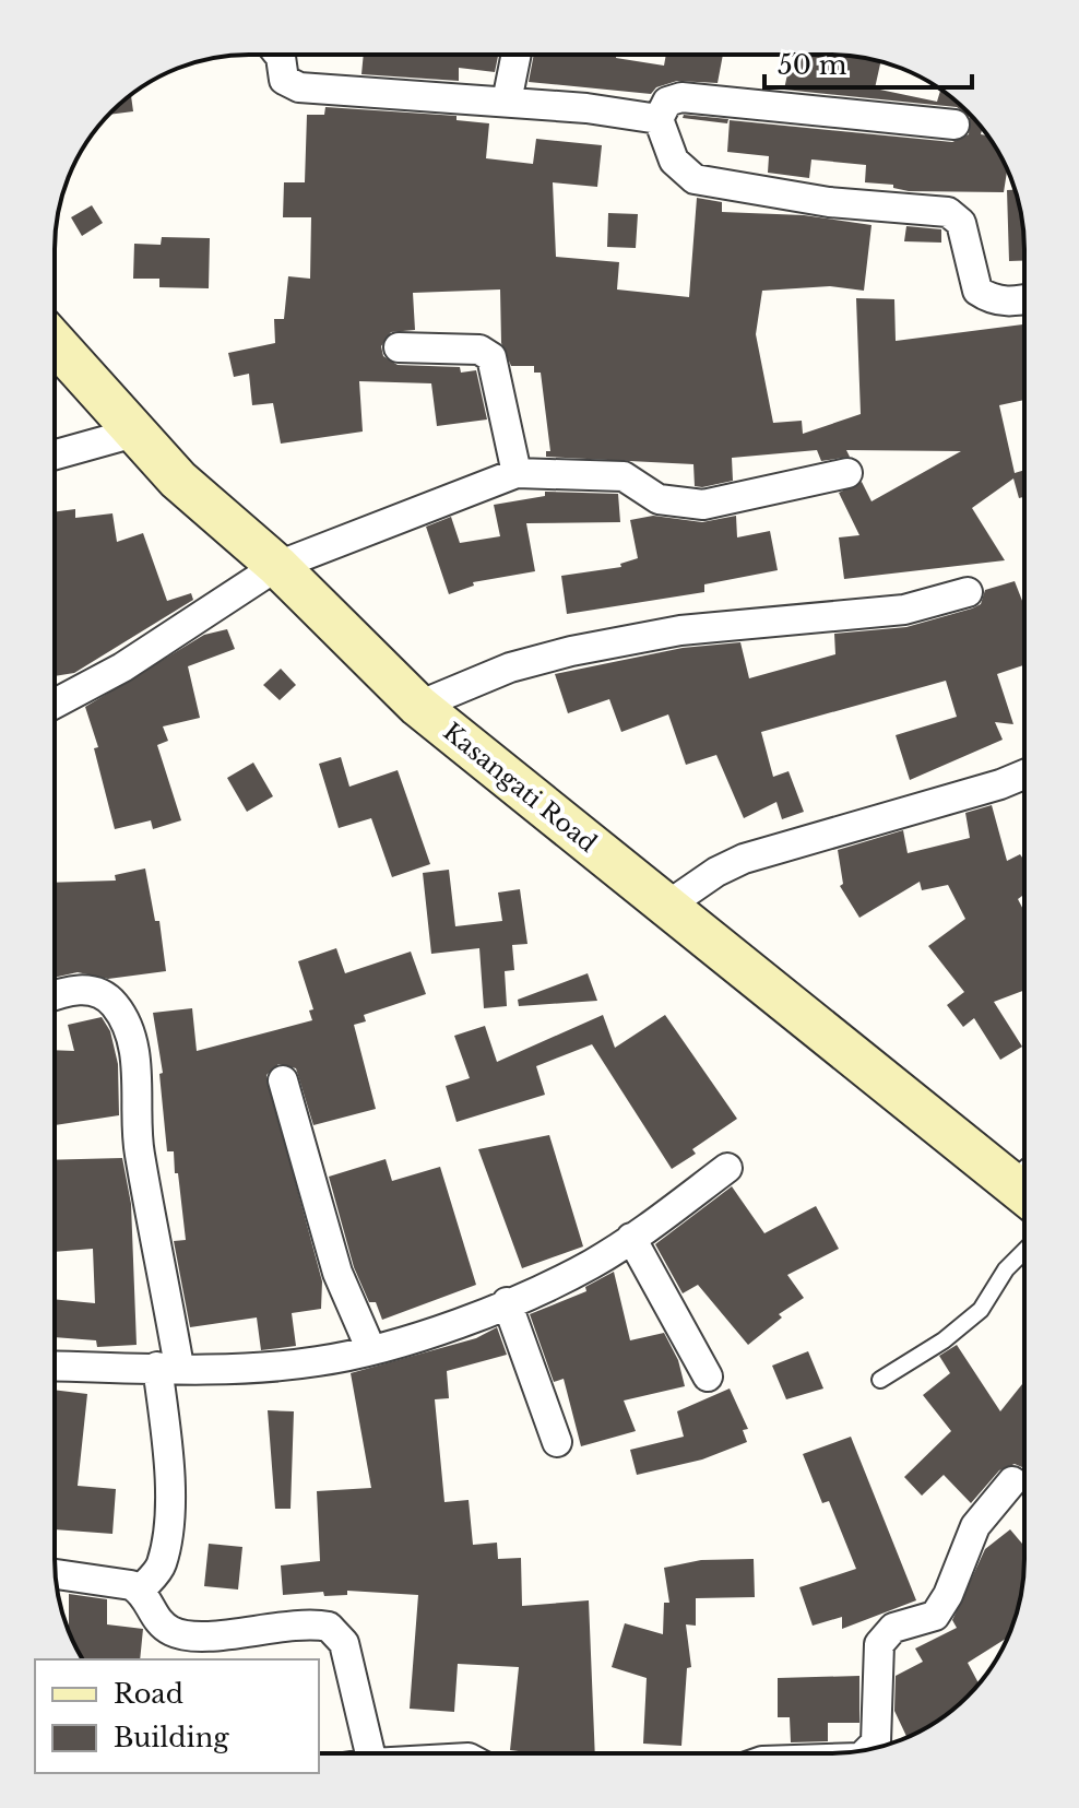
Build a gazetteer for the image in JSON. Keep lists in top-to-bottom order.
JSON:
{
  "streets": {
    "street": ["Kasangati Road"]
  },
  "legend": ["Road", "Building"],
  "scale_bar": "50 m"
}
